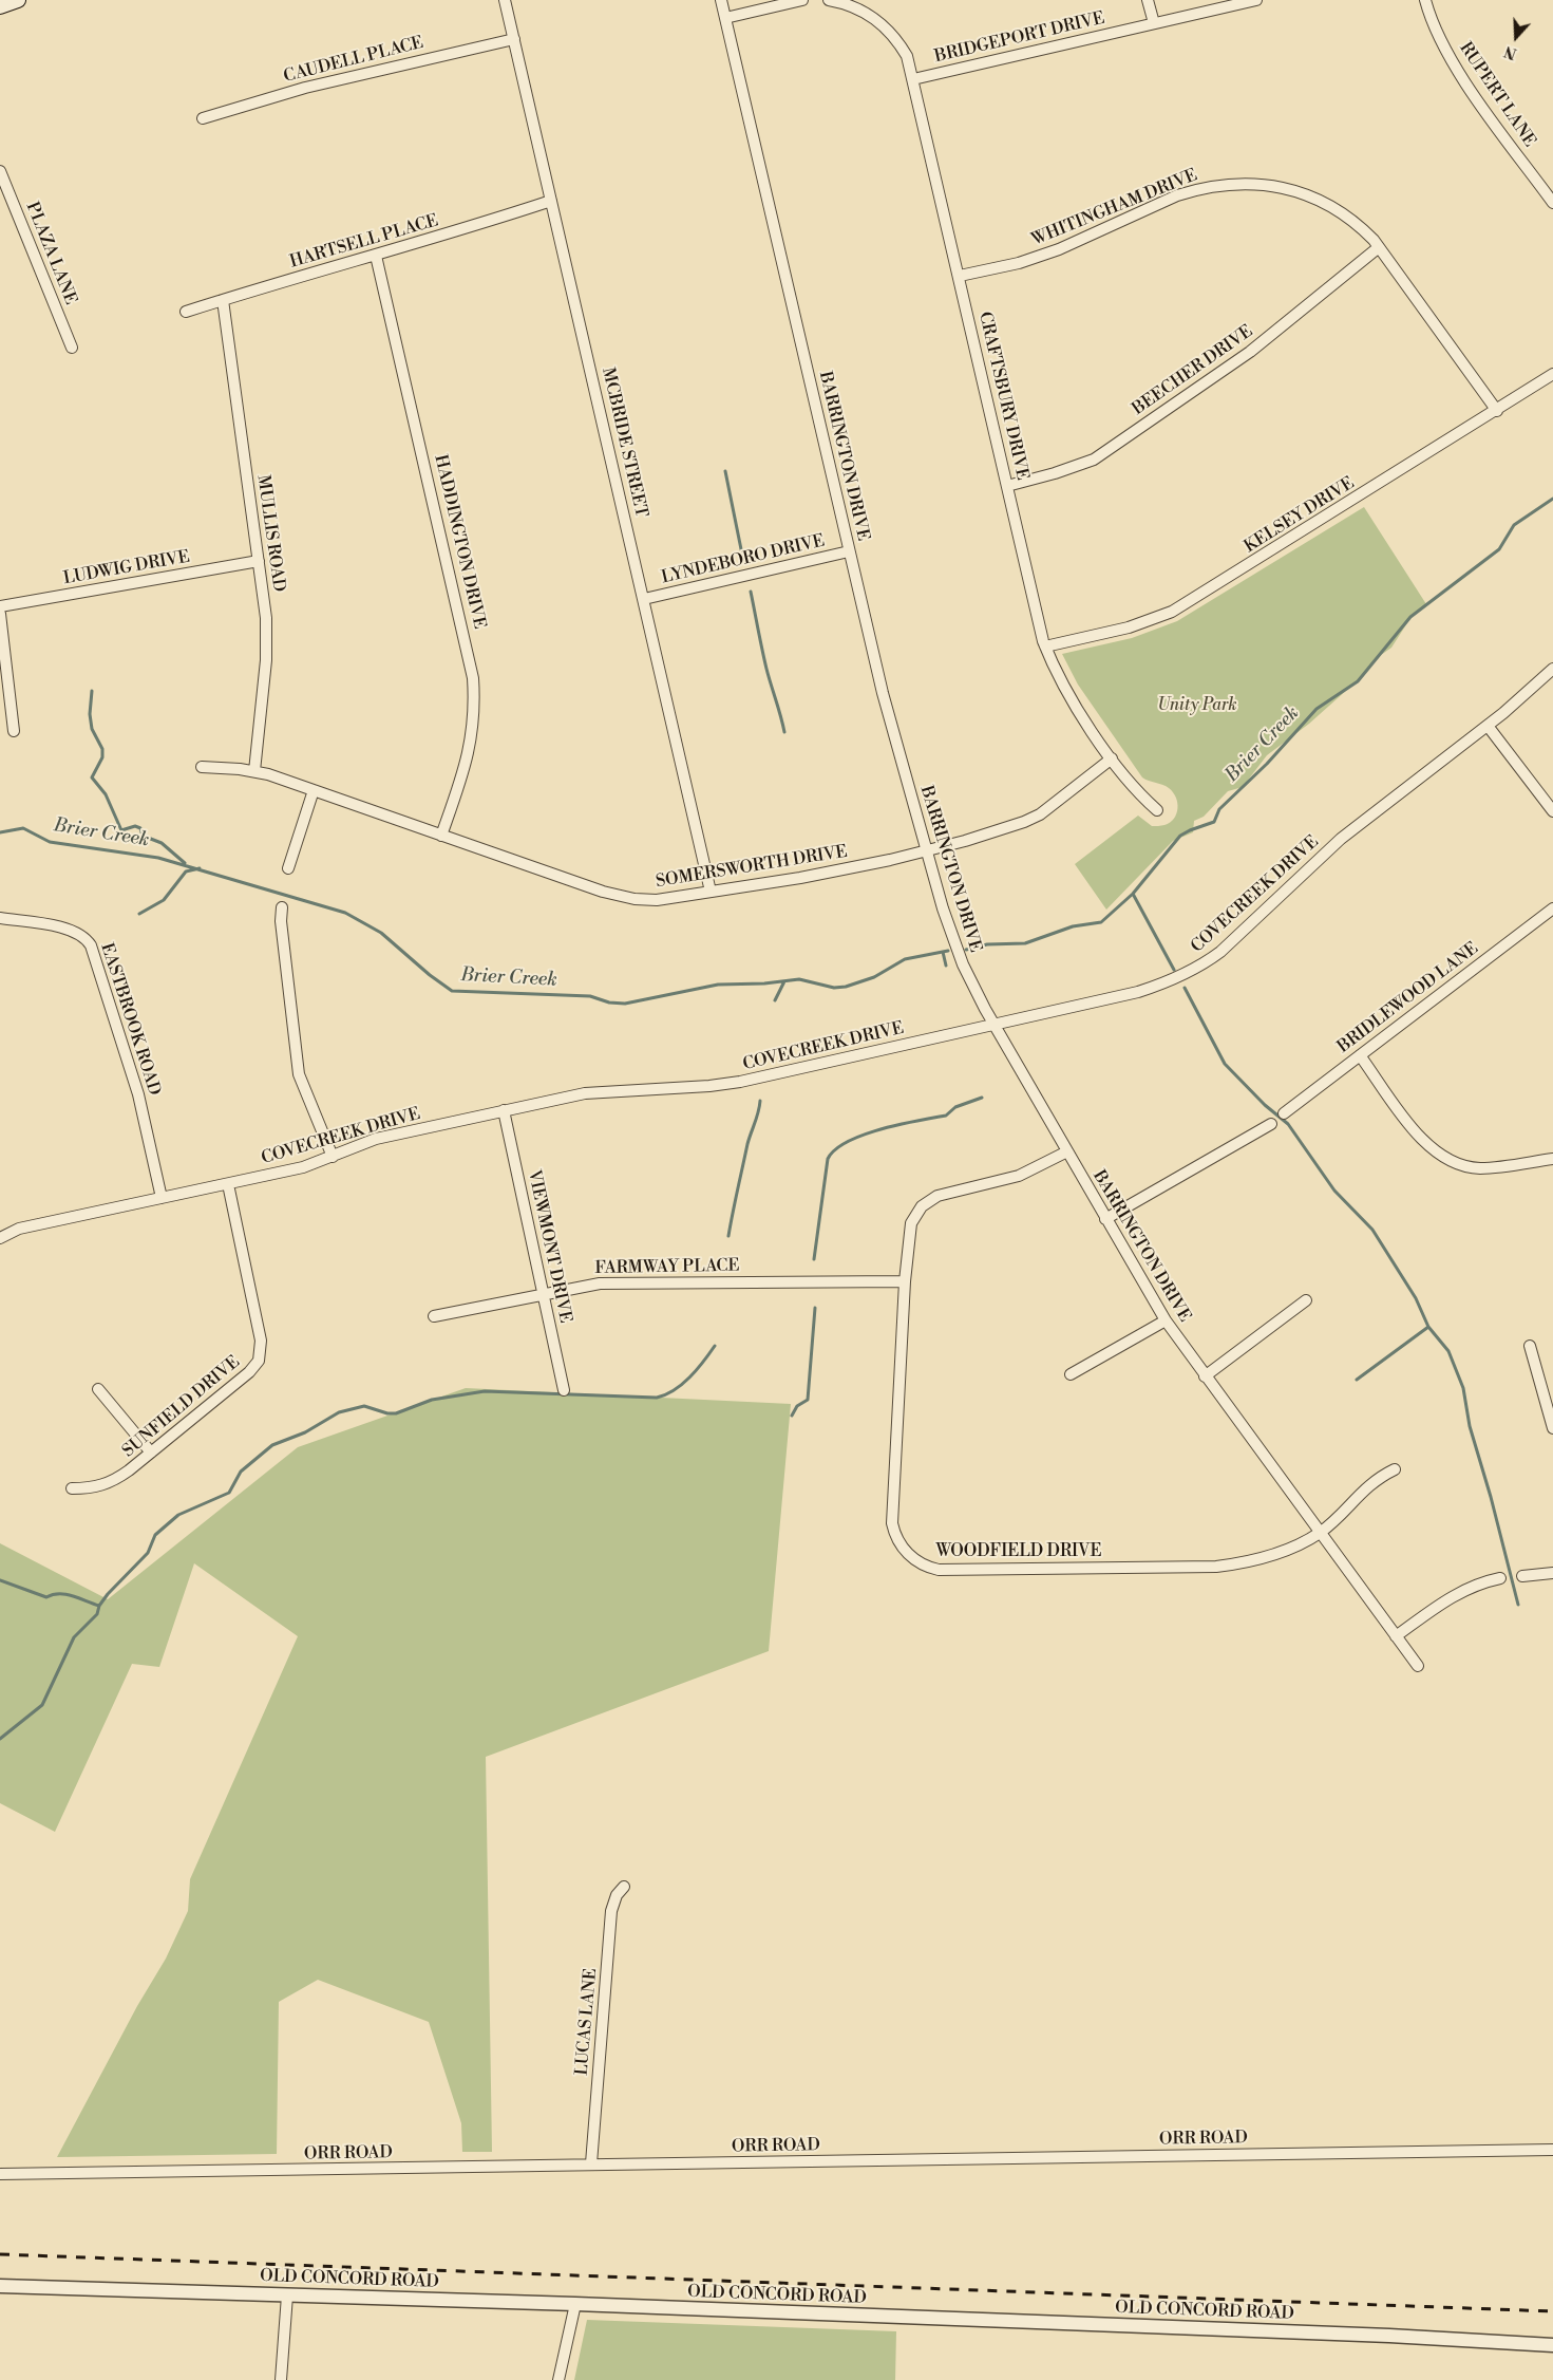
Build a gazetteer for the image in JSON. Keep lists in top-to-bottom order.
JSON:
{
  "streets": {
    "street": [
      "BRIDGEPORT DRIVE",
      "CAUDELL PLACE",
      "RUPERT LANE",
      "WHITINGHAM DRIVE",
      "HARTSELL PLACE",
      "PLAZA LANE",
      "BEECHER DRIVE",
      "CRAFTSBURY DRIVE",
      "MCBRIDE STREET",
      "BARRINGTON DRIVE",
      "KELSEY DRIVE",
      "MULLIS ROAD",
      "HADDINGTON DRIVE",
      "LYNDEBORO DRIVE",
      "LUDWIG DRIVE",
      "SOMERSWORTH DRIVE",
      "COVECREEK DRIVE",
      "BRIDLEWOOD LANE",
      "EASTBROOK ROAD",
      "VIEWMONT DRIVE",
      "FARMWAY PLACE",
      "SUNFIELD DRIVE",
      "WOODFIELD DRIVE",
      "LUCAS LANE",
      "ORR ROAD",
      "OLD CONCORD ROAD"
    ]
  },
  "crossings": [
    ["BRIDGEPORT DRIVE", "CRAFTSBURY DRIVE"],
    ["CAUDELL PLACE", "MCBRIDE STREET"],
    ["WHITINGHAM DRIVE", "BEECHER DRIVE"],
    ["WHITINGHAM DRIVE", "CRAFTSBURY DRIVE"],
    ["WHITINGHAM DRIVE", "KELSEY DRIVE"],
    ["HARTSELL PLACE", "MCBRIDE STREET"],
    ["HARTSELL PLACE", "MULLIS ROAD"],
    ["HARTSELL PLACE", "HADDINGTON DRIVE"],
    ["BEECHER DRIVE", "CRAFTSBURY DRIVE"],
    ["CRAFTSBURY DRIVE", "KELSEY DRIVE"],
    ["CRAFTSBURY DRIVE", "SOMERSWORTH DRIVE"],
    ["MCBRIDE STREET", "LYNDEBORO DRIVE"],
    ["MCBRIDE STREET", "SOMERSWORTH DRIVE"],
    ["BARRINGTON DRIVE", "LYNDEBORO DRIVE"],
    ["BARRINGTON DRIVE", "SOMERSWORTH DRIVE"],
    ["BARRINGTON DRIVE", "COVECREEK DRIVE"],
    ["BARRINGTON DRIVE", "WOODFIELD DRIVE"],
    ["MULLIS ROAD", "LUDWIG DRIVE"],
    ["MULLIS ROAD", "SOMERSWORTH DRIVE"],
    ["HADDINGTON DRIVE", "SOMERSWORTH DRIVE"],
    ["COVECREEK DRIVE", "EASTBROOK ROAD"],
    ["COVECREEK DRIVE", "VIEWMONT DRIVE"],
    ["COVECREEK DRIVE", "SUNFIELD DRIVE"],
    ["VIEWMONT DRIVE", "FARMWAY PLACE"],
    ["FARMWAY PLACE", "WOODFIELD DRIVE"],
    ["LUCAS LANE", "ORR ROAD"]
  ],
  "water": ["Brier Creek"],
  "parks": ["Unity Park"],
  "north": "bottom"
}
